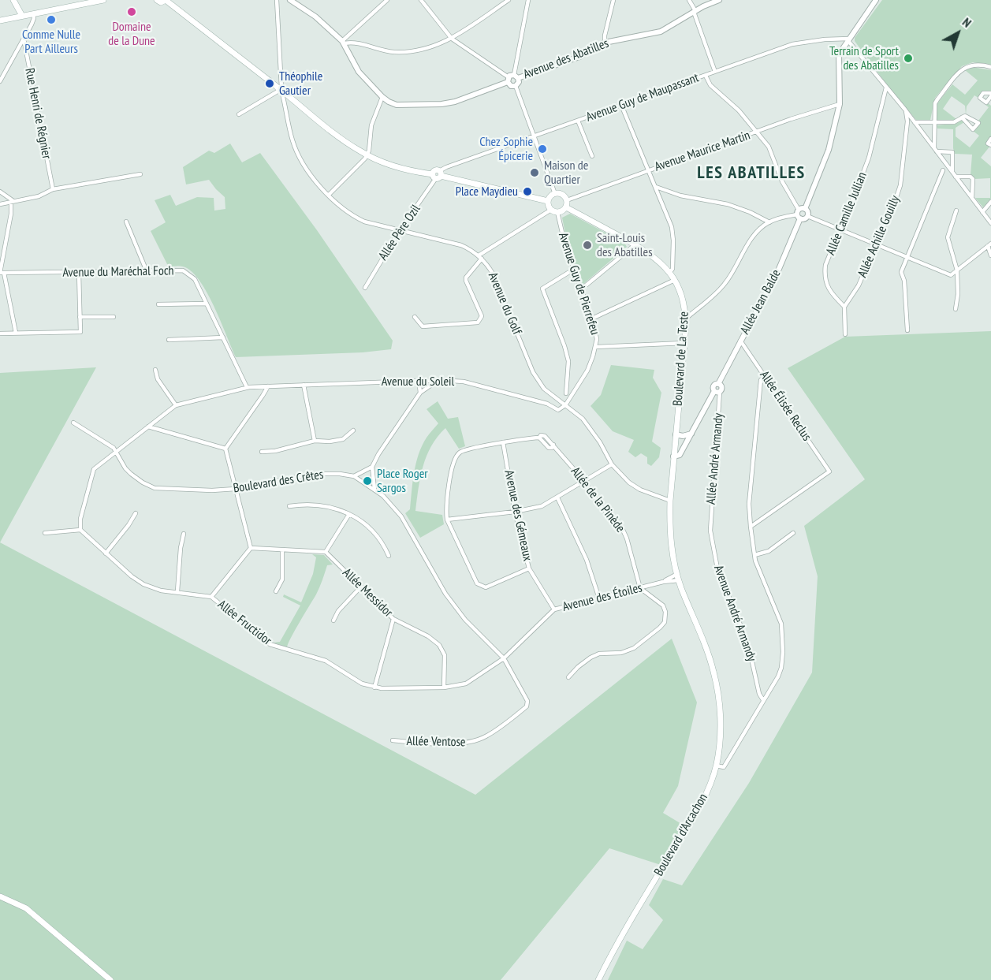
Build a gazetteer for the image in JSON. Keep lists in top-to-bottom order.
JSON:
{
  "streets": {
    "main road": ["Boulevard de La Teste", "Boulevard d'Arcachon"],
    "street": [
      "Avenue des Abatilles",
      "Avenue Guy de Maupassant",
      "Rue Henri de Régnier",
      "Avenue Maurice Martin",
      "Allée Camille Jullian",
      "Allée Père Ozil",
      "Allée Achille Gouilly",
      "Avenue du Maréchal Foch",
      "Avenue Guy de Pierrefeu",
      "Allée Jean Balde",
      "Avenue du Golf",
      "Avenue du Soleil",
      "Allée Élisée Reclus",
      "Allée André Armandy",
      "Boulevard des Crêtes",
      "Allée de la Pinède",
      "Avenue des Gémeaux",
      "Allée Messidor",
      "Avenue des Étoiles",
      "Avenue André Armandy",
      "Allée Fructidor",
      "Allée Ventose"
    ]
  },
  "crossings": [
    ["Avenue Guy de Maupassant", "Allée Père Ozil"],
    ["Avenue Maurice Martin", "Avenue Guy de Pierrefeu"],
    ["Avenue Maurice Martin", "Boulevard de La Teste"],
    ["Allée Camille Jullian", "Allée Achille Gouilly"],
    ["Allée Père Ozil", "Avenue du Golf"],
    ["Avenue du Maréchal Foch", "Avenue du Soleil"],
    ["Avenue Guy de Pierrefeu", "Avenue du Golf"],
    ["Avenue Guy de Pierrefeu", "Boulevard de La Teste"],
    ["Avenue Guy de Pierrefeu", "Avenue du Soleil"],
    ["Allée Jean Balde", "Allée Élisée Reclus"],
    ["Allée Jean Balde", "Allée André Armandy"],
    ["Avenue du Golf", "Boulevard de La Teste"],
    ["Avenue du Golf", "Avenue du Soleil"],
    ["Boulevard de La Teste", "Boulevard d'Arcachon"],
    ["Allée André Armandy", "Avenue André Armandy"],
    ["Boulevard des Crêtes", "Avenue des Étoiles"],
    ["Boulevard des Crêtes", "Allée Fructidor"],
    ["Boulevard des Crêtes", "Allée Ventose"],
    ["Allée de la Pinède", "Avenue des Gémeaux"],
    ["Allée de la Pinède", "Avenue des Étoiles"],
    ["Avenue des Gémeaux", "Avenue des Étoiles"],
    ["Allée Messidor", "Allée Fructidor"],
    ["Avenue des Étoiles", "Allée Fructidor"],
    ["Avenue des Étoiles", "Allée Ventose"],
    ["Avenue des Étoiles", "Boulevard d'Arcachon"],
    ["Allée Fructidor", "Allée Ventose"]
  ],
  "districts": ["LES ABATILLES"],
  "places": [
    "Domaine de la Dune",
    "Comme Nulle Part Ailleurs",
    "Terrain de Sport des Abatilles",
    "Théophile Gautier",
    "Chez Sophie Épicerie",
    "Maison de Quartier",
    "Place Maydieu",
    "Saint-Louis des Abatilles",
    "Place Roger Sargos"
  ],
  "north": "top right"
}
